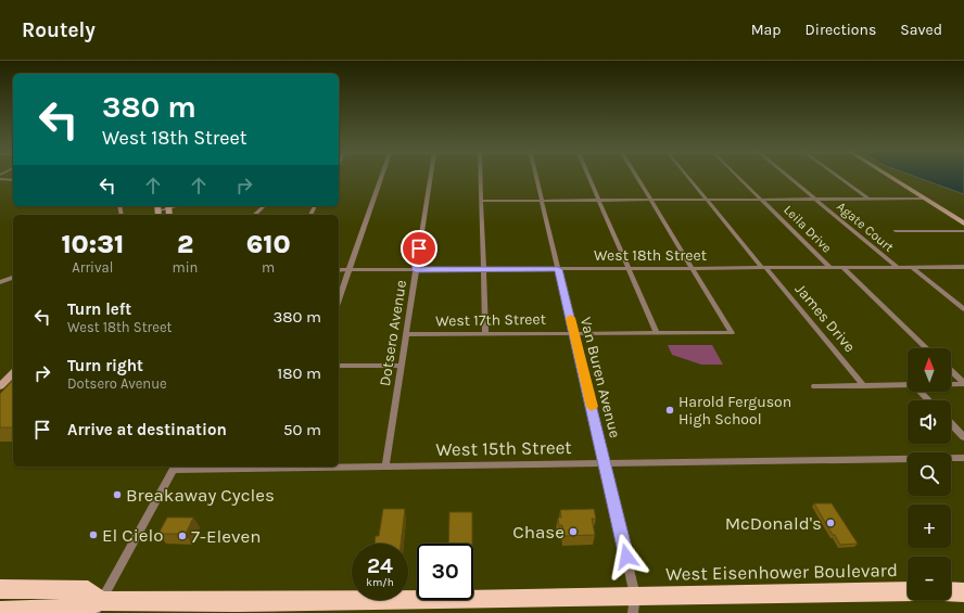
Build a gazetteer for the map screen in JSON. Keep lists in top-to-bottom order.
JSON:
{
  "streets": {
    "highway": ["West Eisenhower Boulevard"],
    "street": [
      "Agate Court",
      "Leila Drive",
      "West 18th Street",
      "James Drive",
      "West 17th Street",
      "Dotsero Avenue",
      "Van Buren Avenue",
      "West 15th Street"
    ]
  },
  "crossings": [
    ["Agate Court", "West 18th Street"],
    ["Leila Drive", "West 18th Street"],
    ["West 18th Street", "James Drive"],
    ["West 18th Street", "West 17th Street"],
    ["West 18th Street", "Dotsero Avenue"],
    ["West 18th Street", "Van Buren Avenue"],
    ["West 17th Street", "Dotsero Avenue"],
    ["West 17th Street", "Van Buren Avenue"],
    ["Dotsero Avenue", "West 15th Street"],
    ["Van Buren Avenue", "West 15th Street"],
    ["Van Buren Avenue", "West Eisenhower Boulevard"]
  ],
  "places": [
    "Harold Ferguson High School",
    "Breakaway Cycles",
    "McDonald's",
    "Chase",
    "El Cielo",
    "7-Eleven"
  ],
  "north": "top",
  "page": {
    "header": "Routely",
    "nav": ["Map", "Directions", "Saved"],
    "turn": ["380 m", "West 18th Street"],
    "eta": [
      "10:31",
      "Arrival",
      "2",
      "min",
      "610",
      "m"
    ],
    "list": [
      {
        "name": "Turn left",
        "note": "West 18th Street",
        "value": "380 m"
      },
      {
        "name": "Turn right",
        "note": "Dotsero Avenue",
        "value": "180 m"
      },
      {
        "name": "Arrive at destination",
        "value": "50 m"
      }
    ],
    "map_buttons": ["+", "−"],
    "speed": "24 km/h",
    "limit": "30"
  }
}
